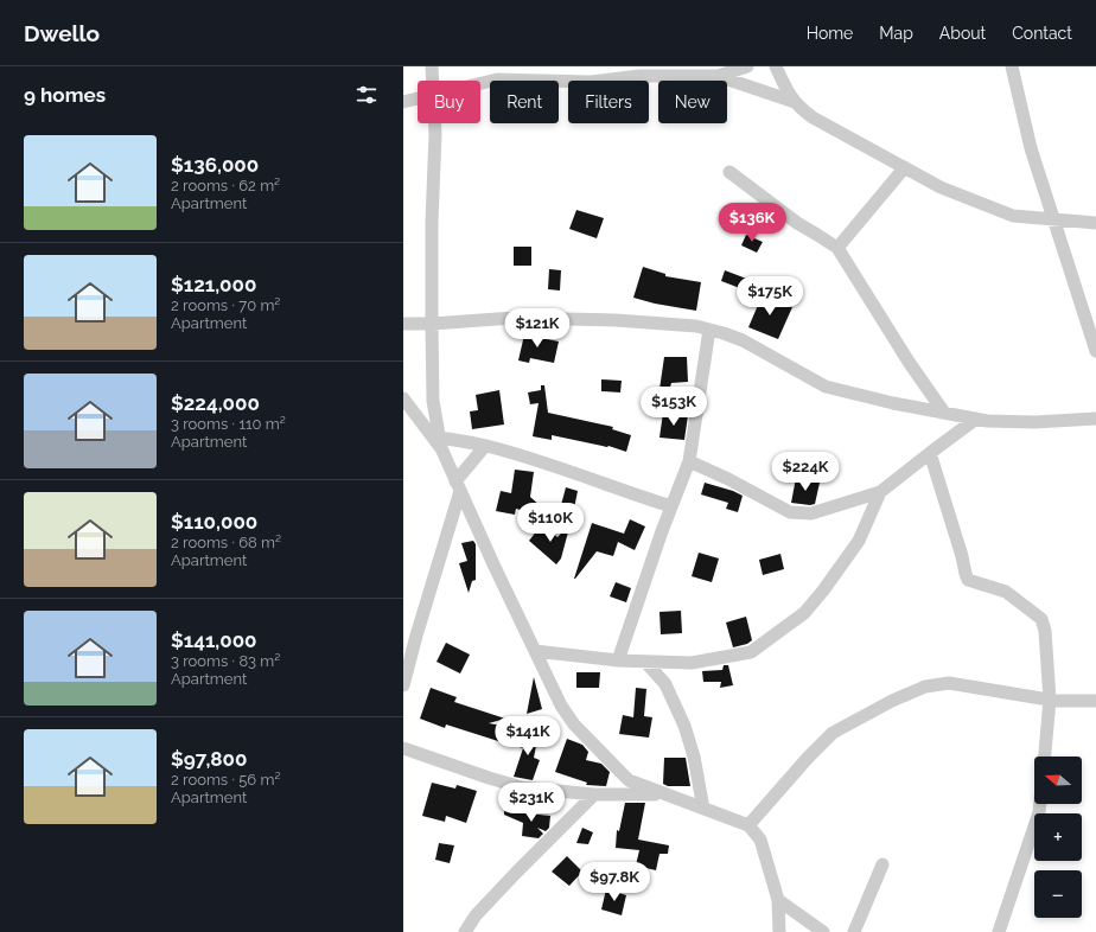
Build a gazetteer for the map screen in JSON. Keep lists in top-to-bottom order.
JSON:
{
  "north": "left",
  "page": {
    "header": "Dwello",
    "nav": [
      "Home",
      "Map",
      "About",
      "Contact"
    ],
    "heading": "9 homes",
    "chip": [
      "Buy",
      "Rent",
      "Filters",
      "New"
    ],
    "list": [
      {
        "name": "$136,000",
        "note": "2 rooms · 62 m² · Apartment"
      },
      {
        "name": "$121,000",
        "note": "2 rooms · 70 m² · Apartment"
      },
      {
        "name": "$224,000",
        "note": "3 rooms · 110 m² · Apartment"
      },
      {
        "name": "$110,000",
        "note": "2 rooms · 68 m² · Apartment"
      },
      {
        "name": "$141,000",
        "note": "3 rooms · 83 m² · Apartment"
      },
      {
        "name": "$97,800",
        "note": "2 rooms · 56 m² · Apartment"
      }
    ],
    "price": [
      "$136K",
      "$175K",
      "$121K",
      "$153K",
      "$224K",
      "$110K",
      "$141K",
      "$231K",
      "$97.8K"
    ],
    "map_buttons": ["+", "−"]
  }
}
